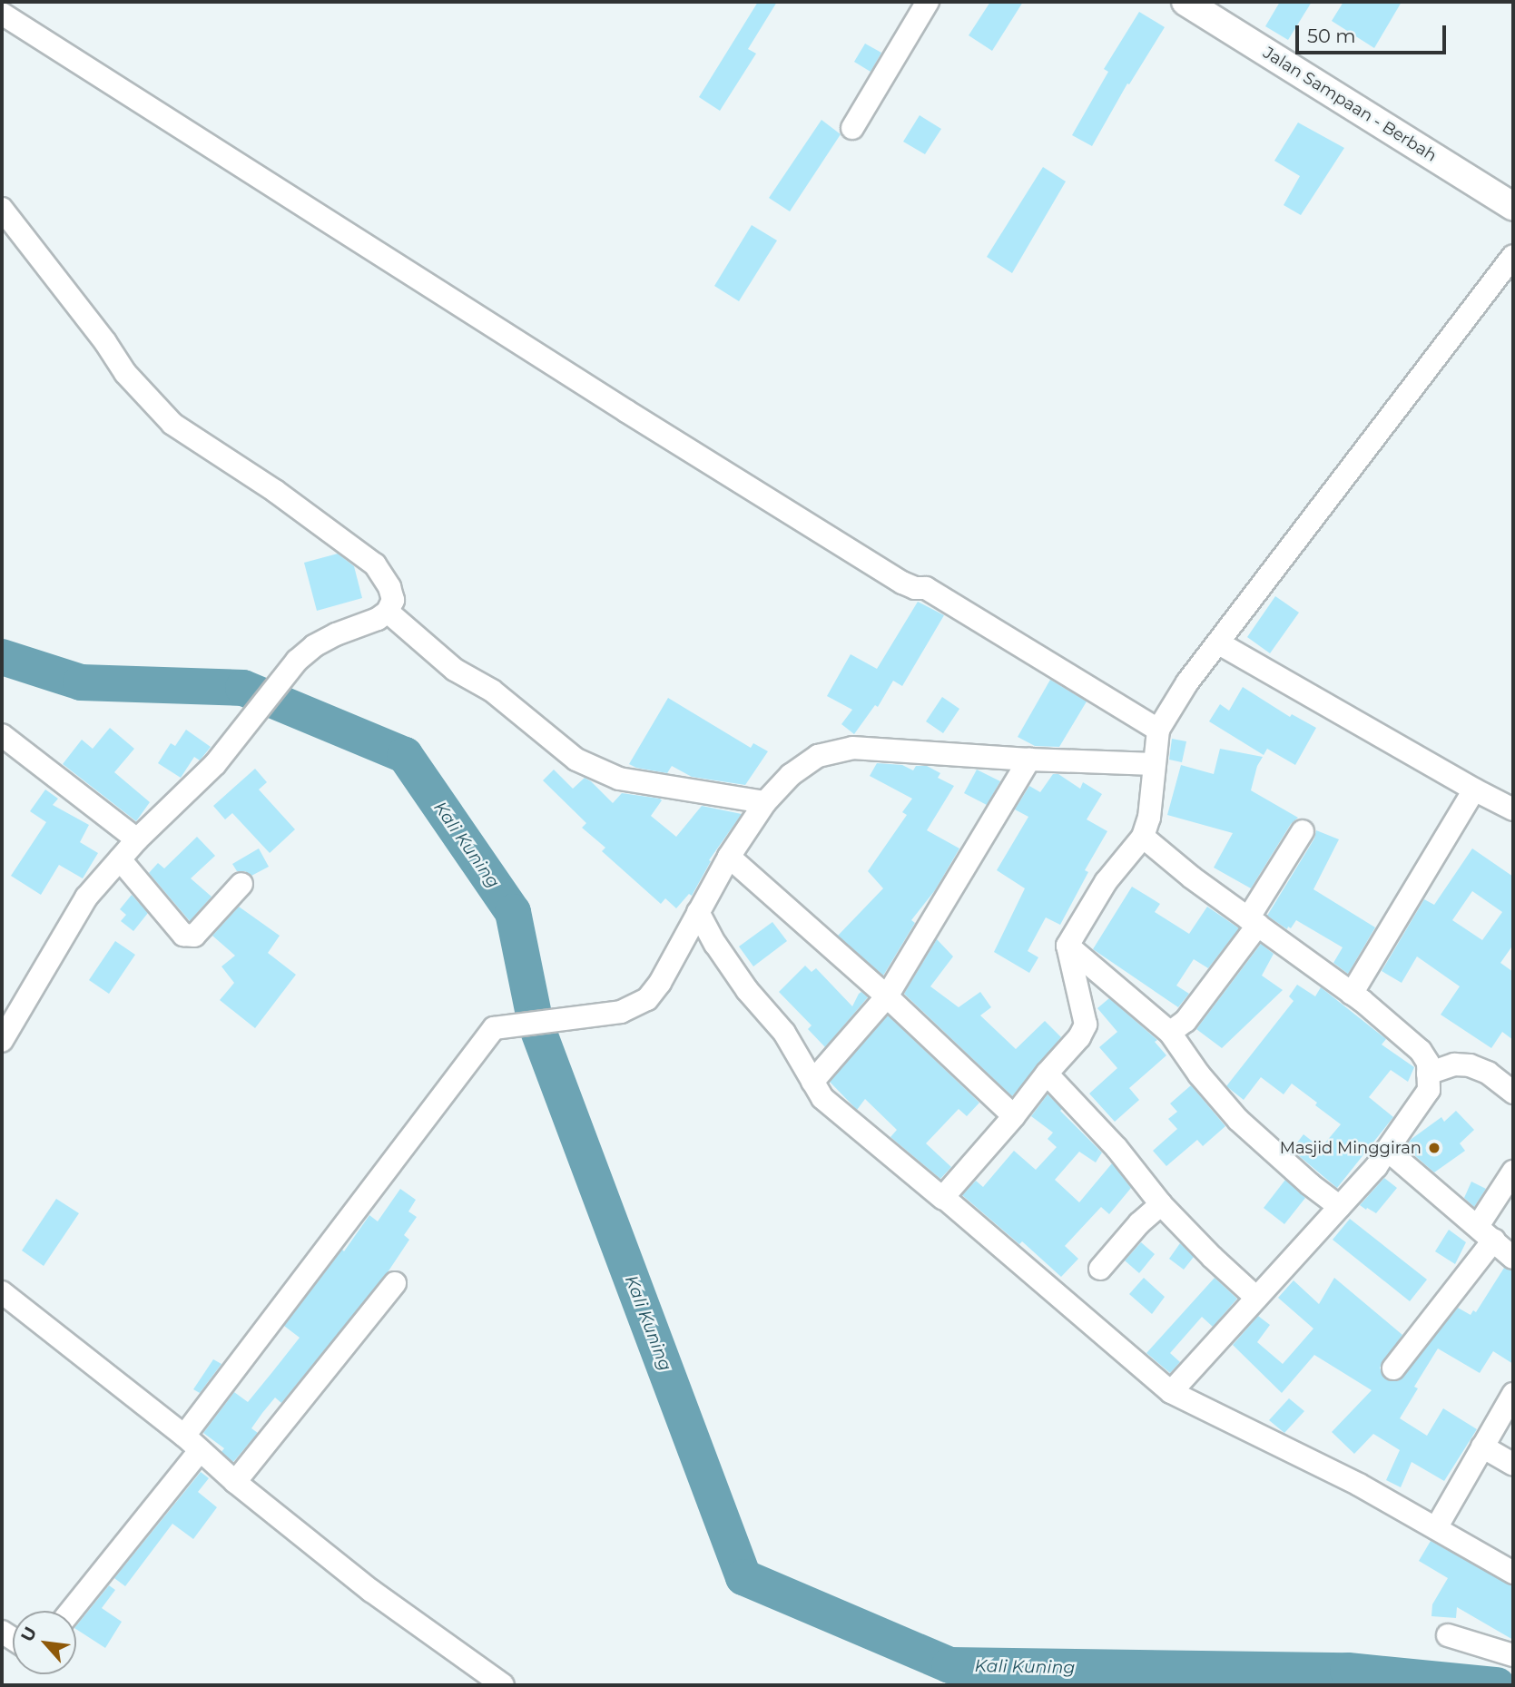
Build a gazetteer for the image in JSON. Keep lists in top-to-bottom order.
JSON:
{
  "streets": {
    "main road": ["Jalan Sampaan - Berbah"]
  },
  "water": ["Kali Kuning"],
  "places": ["Masjid Minggiran"],
  "scale_bar": "50 m",
  "north": "top left"
}
